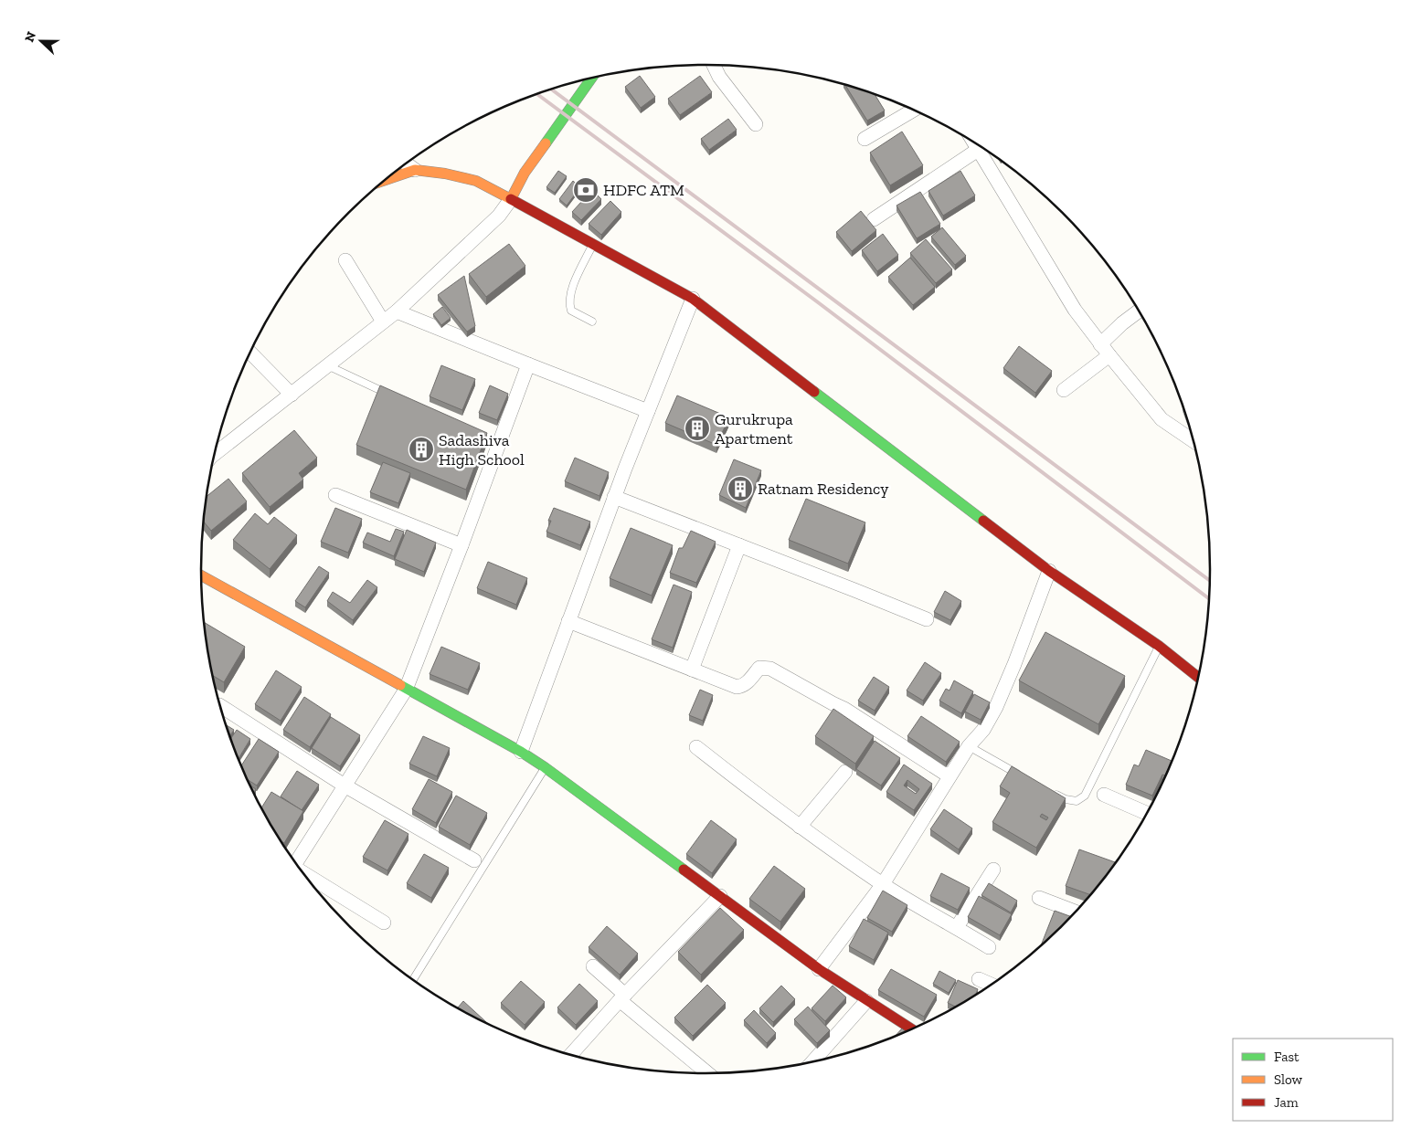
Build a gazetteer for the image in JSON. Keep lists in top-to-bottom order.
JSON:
{
  "places": {
    "bank": ["HDFC ATM"],
    "building": ["Gurukrupa Apartment", "Sadashiva High School", "Ratnam Residency"]
  },
  "legend": ["Fast", "Slow", "Jam"],
  "north": "left"
}
